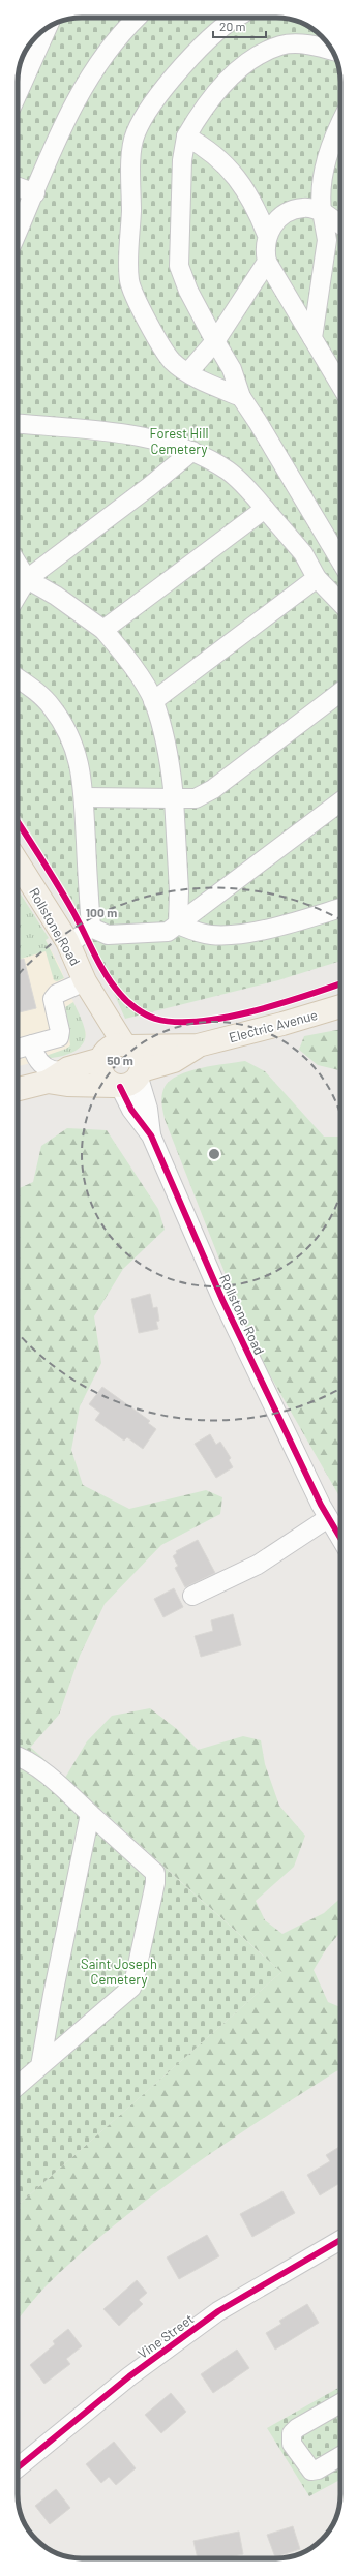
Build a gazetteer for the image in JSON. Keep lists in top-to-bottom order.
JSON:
{
  "streets": {
    "main road": ["Rollstone Road", "Electric Avenue"],
    "street": ["Vine Street"]
  },
  "crossings": [
    ["Rollstone Road", "Electric Avenue"]
  ],
  "parks": ["Forest Hill Cemetery", "Saint Joseph Cemetery"],
  "scale_bar": "20 m",
  "rings": ["100 m", "50 m"]
}
